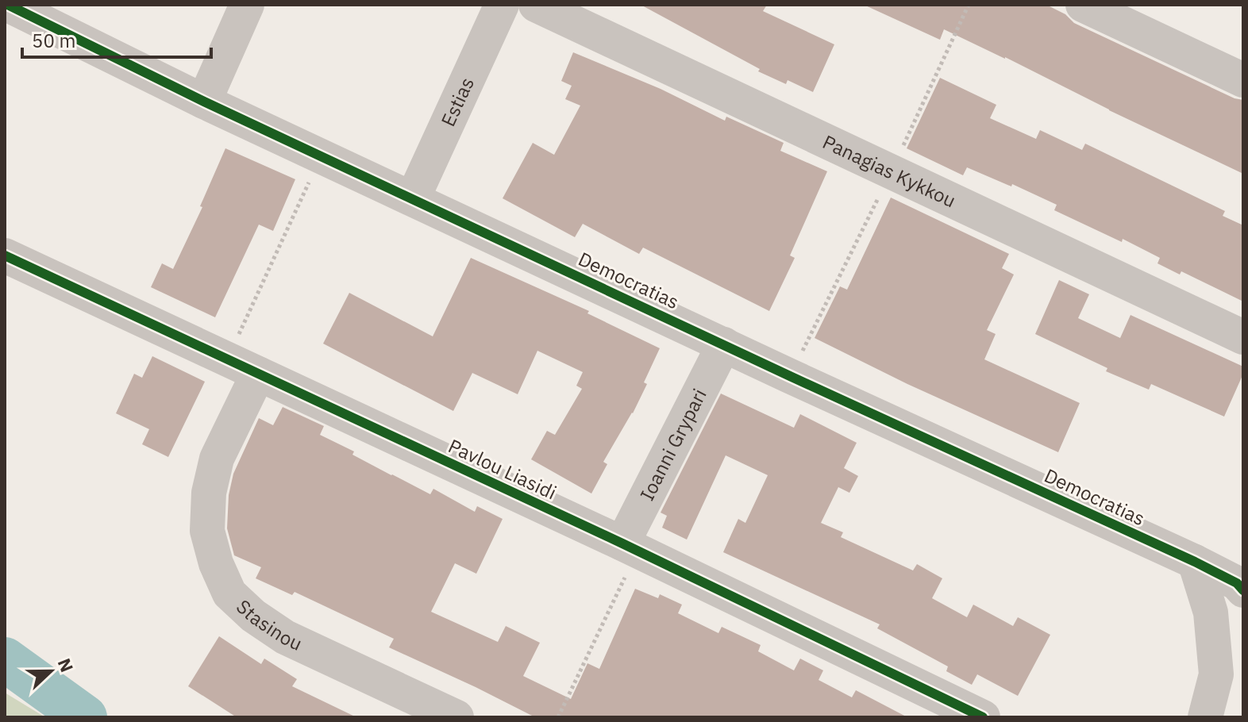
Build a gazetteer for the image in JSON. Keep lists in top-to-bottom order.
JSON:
{
  "streets": {
    "street": [
      "Estias",
      "Panagias Kykkou",
      "Democratias",
      "Ioanni Grypari",
      "Pavlou Liasidi",
      "Stasinou"
    ]
  },
  "crossings": [
    ["Estias", "Democratias"],
    ["Democratias", "Ioanni Grypari"],
    ["Ioanni Grypari", "Pavlou Liasidi"],
    ["Pavlou Liasidi", "Stasinou"]
  ],
  "scale_bar": "50 m",
  "north": "right"
}
